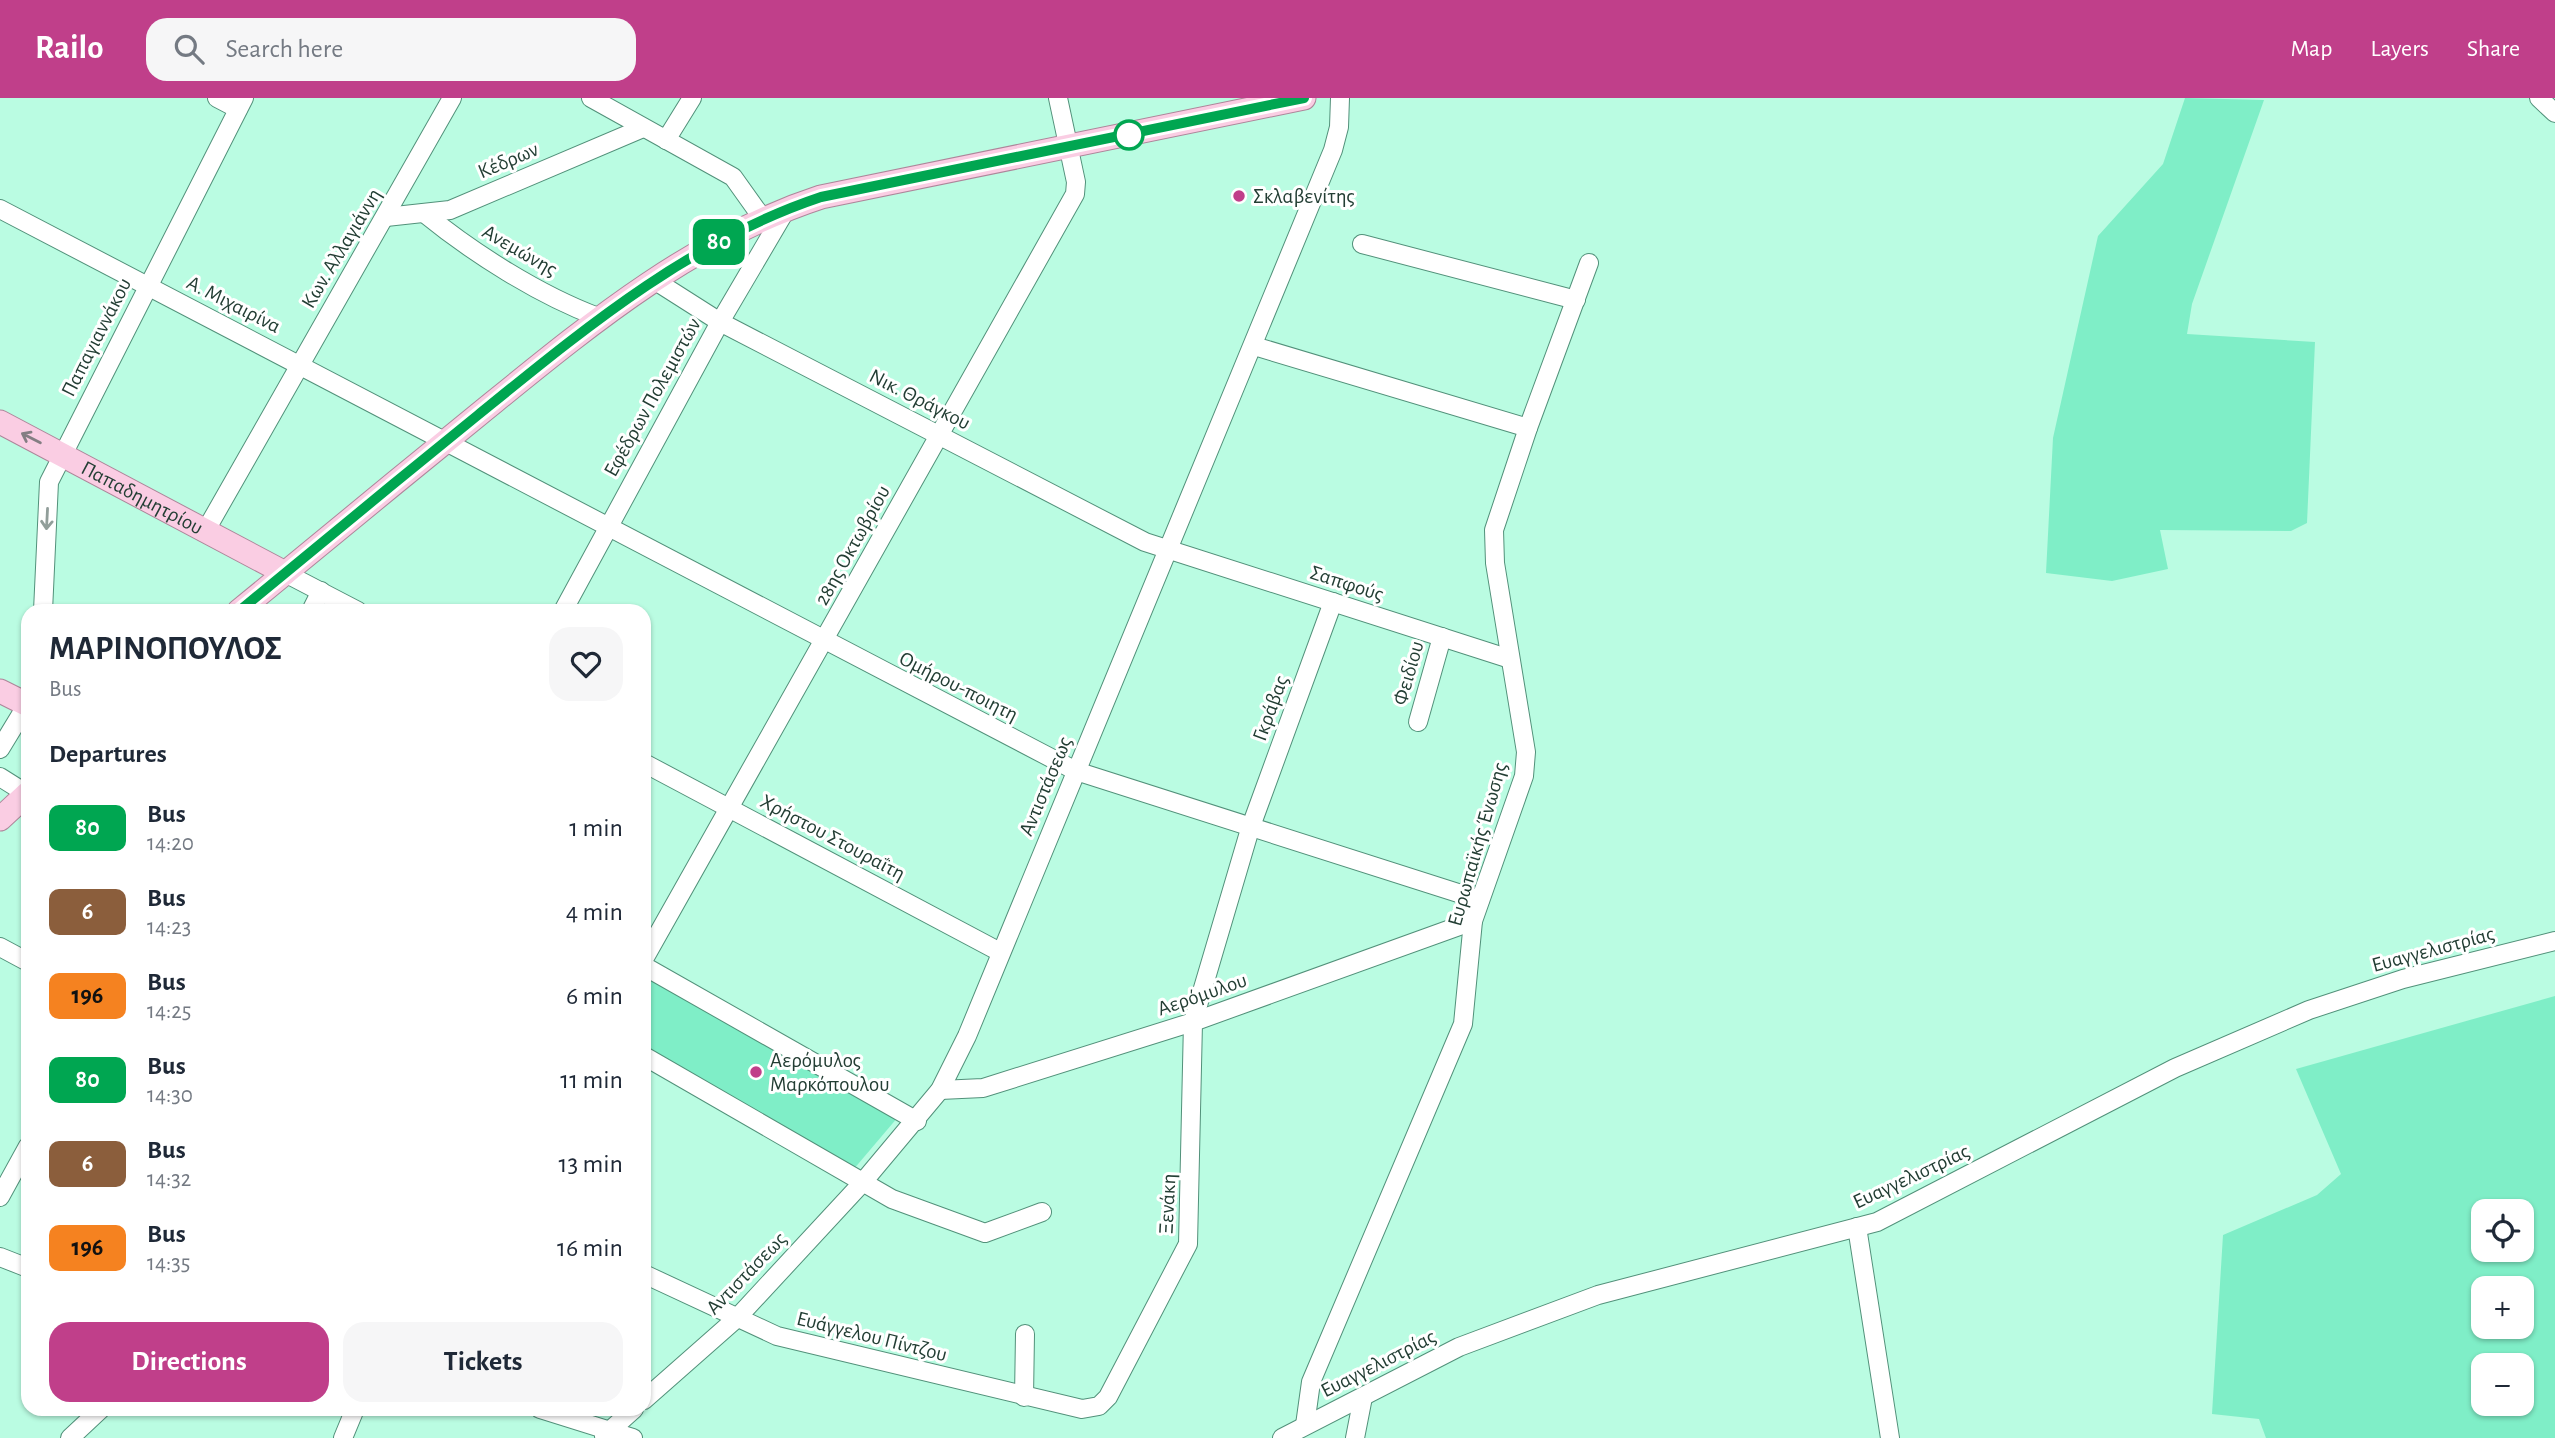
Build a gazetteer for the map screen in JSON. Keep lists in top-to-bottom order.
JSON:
{
  "streets": {
    "main road": ["Παπαδημητρίου"],
    "street": [
      "Κέδρων",
      "Κων. Αλλαγιάννη",
      "Ανεμώνης",
      "Α. Μιχαιρίνα",
      "Παπαγιαννάκου",
      "Εφέδρων Πολεμιστών",
      "Νικ. Θράγκου",
      "28ης Οκτωβρίου",
      "Σαπφούς",
      "Φειδίου",
      "Ομήρου-ποιητη",
      "Γκράβας",
      "Αντιστάσεως",
      "Χρήστου Στουραΐτη",
      "Ευρωπαϊκής Ένωσης",
      "Ευαγγελιστρίας",
      "Αερόμυλου",
      "Ξενάκη",
      "Ευάγγελου Πίντζου"
    ]
  },
  "crossings": [
    ["Κέδρων", "Κων. Αλλαγιάννη"],
    ["Κέδρων", "Ανεμώνης"],
    ["Κων. Αλλαγιάννη", "Α. Μιχαιρίνα"],
    ["Κων. Αλλαγιάννη", "Παπαδημητρίου"],
    ["Α. Μιχαιρίνα", "Παπαγιαννάκου"],
    ["Α. Μιχαιρίνα", "Ομήρου-ποιητη"],
    ["Παπαγιαννάκου", "Παπαδημητρίου"],
    ["Εφέδρων Πολεμιστών", "Νικ. Θράγκου"],
    ["Εφέδρων Πολεμιστών", "Ομήρου-ποιητη"],
    ["Νικ. Θράγκου", "28ης Οκτωβρίου"],
    ["Νικ. Θράγκου", "Σαπφούς"],
    ["Νικ. Θράγκου", "Αντιστάσεως"],
    ["28ης Οκτωβρίου", "Ομήρου-ποιητη"],
    ["28ης Οκτωβρίου", "Χρήστου Στουραΐτη"],
    ["Σαπφούς", "Φειδίου"],
    ["Σαπφούς", "Γκράβας"],
    ["Σαπφούς", "Αντιστάσεως"],
    ["Σαπφούς", "Ευρωπαϊκής Ένωσης"],
    ["Ομήρου-ποιητη", "Γκράβας"],
    ["Ομήρου-ποιητη", "Αντιστάσεως"],
    ["Ομήρου-ποιητη", "Ευρωπαϊκής Ένωσης"],
    ["Γκράβας", "Αερόμυλου"],
    ["Γκράβας", "Ξενάκη"],
    ["Αντιστάσεως", "Χρήστου Στουραΐτη"],
    ["Αντιστάσεως", "Αερόμυλου"],
    ["Αντιστάσεως", "Ευάγγελου Πίντζου"],
    ["Ευρωπαϊκής Ένωσης", "Ευαγγελιστρίας"],
    ["Ευρωπαϊκής Ένωσης", "Αερόμυλου"],
    ["Αερόμυλου", "Ξενάκη"],
    ["Ξενάκη", "Ευάγγελου Πίντζου"]
  ],
  "places": ["Σκλαβενίτης", "Αερόμυλος Μαρκόπουλου"],
  "lines": ["bus line 80"],
  "page": {
    "header": "Railo",
    "search": "Search here",
    "nav": ["Map", "Layers", "Share"],
    "on_map": "80",
    "heading": [
      ["ΜΑΡΙΝΟΠΟΥΛΟΣ", "Bus"],
      "Departures"
    ],
    "list": [
      {
        "mark": "80",
        "name": "Bus",
        "note": "14:20",
        "value": "1 min"
      },
      {
        "mark": "6",
        "name": "Bus",
        "note": "14:23",
        "value": "4 min"
      },
      {
        "mark": "196",
        "name": "Bus",
        "note": "14:25",
        "value": "6 min"
      },
      {
        "mark": "80",
        "name": "Bus",
        "note": "14:30",
        "value": "11 min"
      },
      {
        "mark": "6",
        "name": "Bus",
        "note": "14:32",
        "value": "13 min"
      },
      {
        "mark": "196",
        "name": "Bus",
        "note": "14:35",
        "value": "16 min"
      }
    ],
    "map_buttons": ["+", "−"],
    "buttons": ["Directions", "Tickets"]
  }
}
